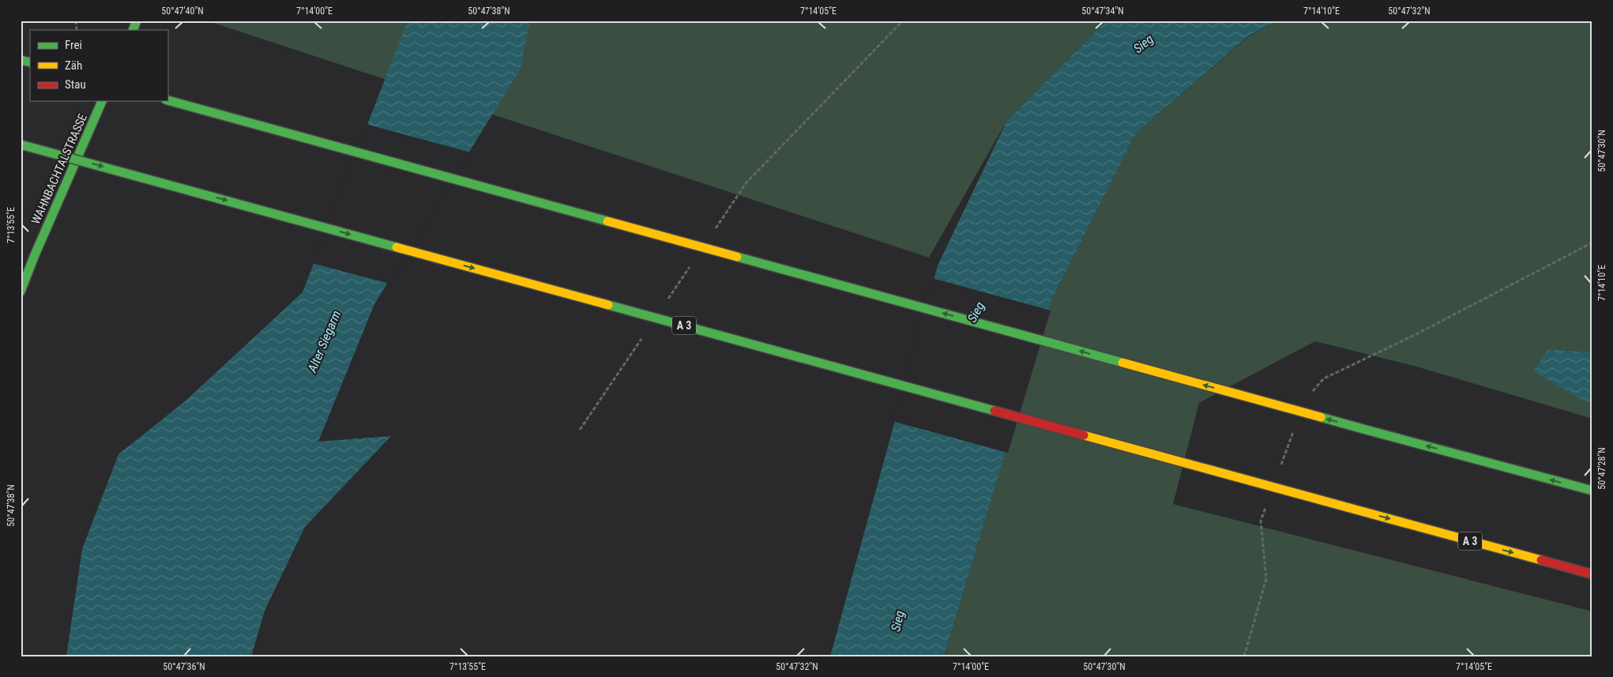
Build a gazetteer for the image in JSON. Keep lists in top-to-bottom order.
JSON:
{
  "streets": {
    "main road": ["WAHNBACHTALSTRASSE", "A 3"]
  },
  "water": ["Sieg", "Alter Siegarm"],
  "legend": ["Frei", "Zäh", "Stau"],
  "coordinates": [
    "50°47'40\"N",
    "7°14'00\"E",
    "50°47'38\"N",
    "7°14'05\"E",
    "50°47'34\"N",
    "7°14'10\"E",
    "50°47'32\"N",
    "50°47'30\"N",
    "7°13'55\"E",
    "50°47'28\"N",
    "50°47'36\"N"
  ]
}
